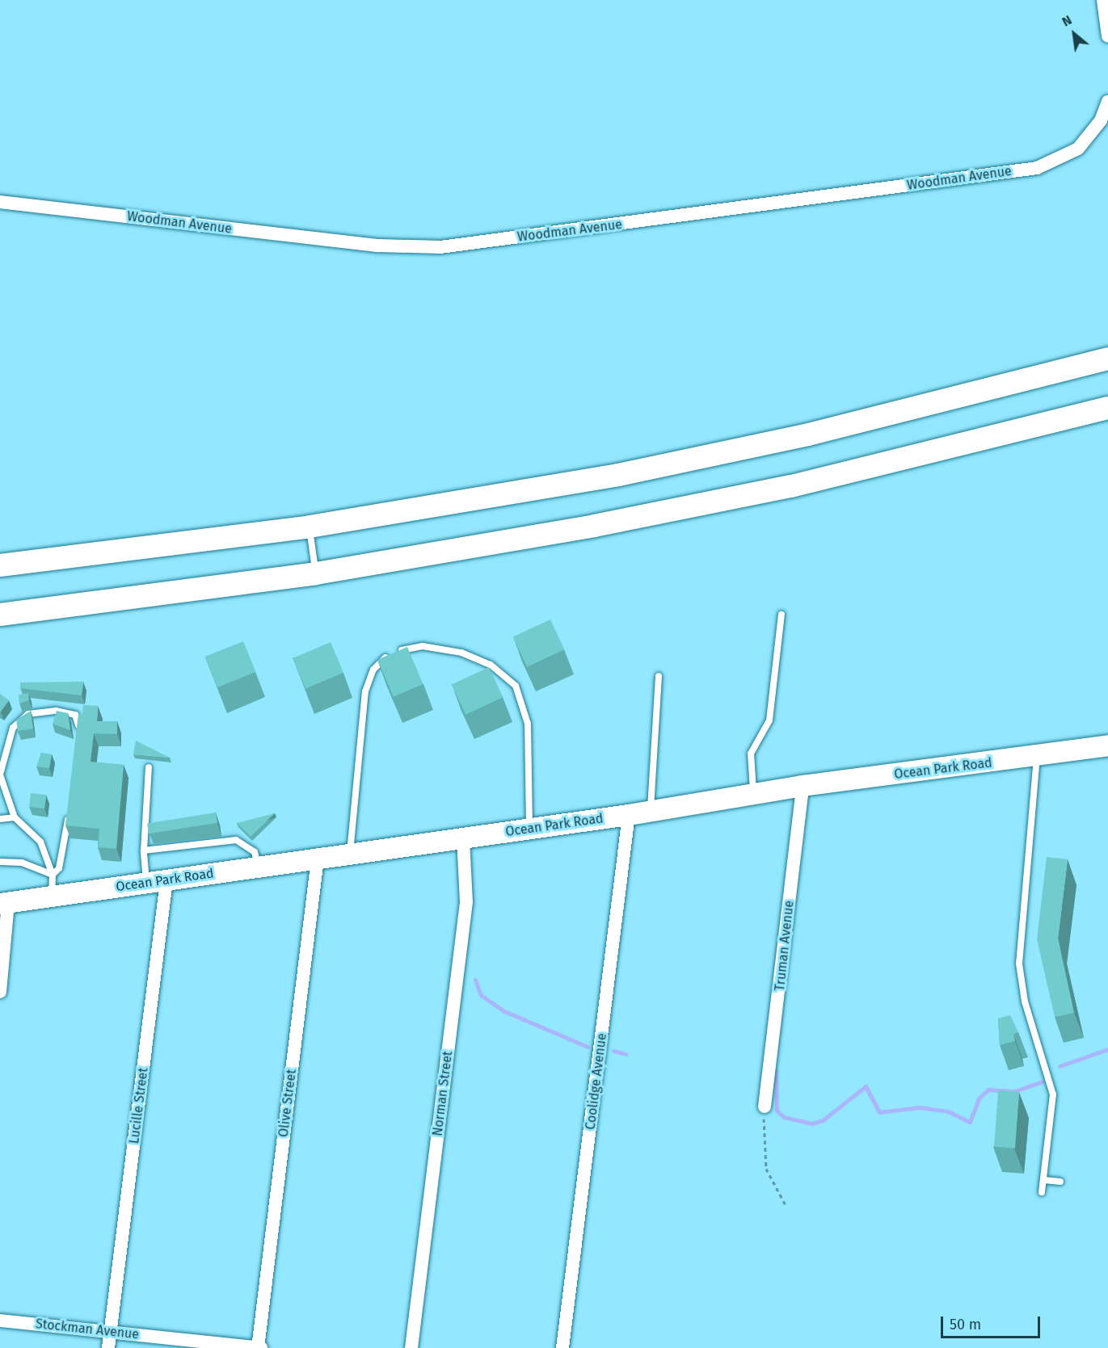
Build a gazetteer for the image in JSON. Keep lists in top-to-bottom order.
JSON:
{
  "streets": {
    "main road": ["Ocean Park Road"],
    "street": [
      "Woodman Avenue",
      "Truman Avenue",
      "Coolidge Avenue",
      "Norman Street",
      "Olive Street",
      "Lucille Street",
      "Stockman Avenue"
    ]
  },
  "crossings": [
    ["Ocean Park Road", "Truman Avenue"],
    ["Ocean Park Road", "Coolidge Avenue"],
    ["Ocean Park Road", "Norman Street"],
    ["Ocean Park Road", "Olive Street"],
    ["Ocean Park Road", "Lucille Street"],
    ["Olive Street", "Stockman Avenue"],
    ["Lucille Street", "Stockman Avenue"]
  ],
  "scale_bar": "50 m",
  "north": "top left"
}
